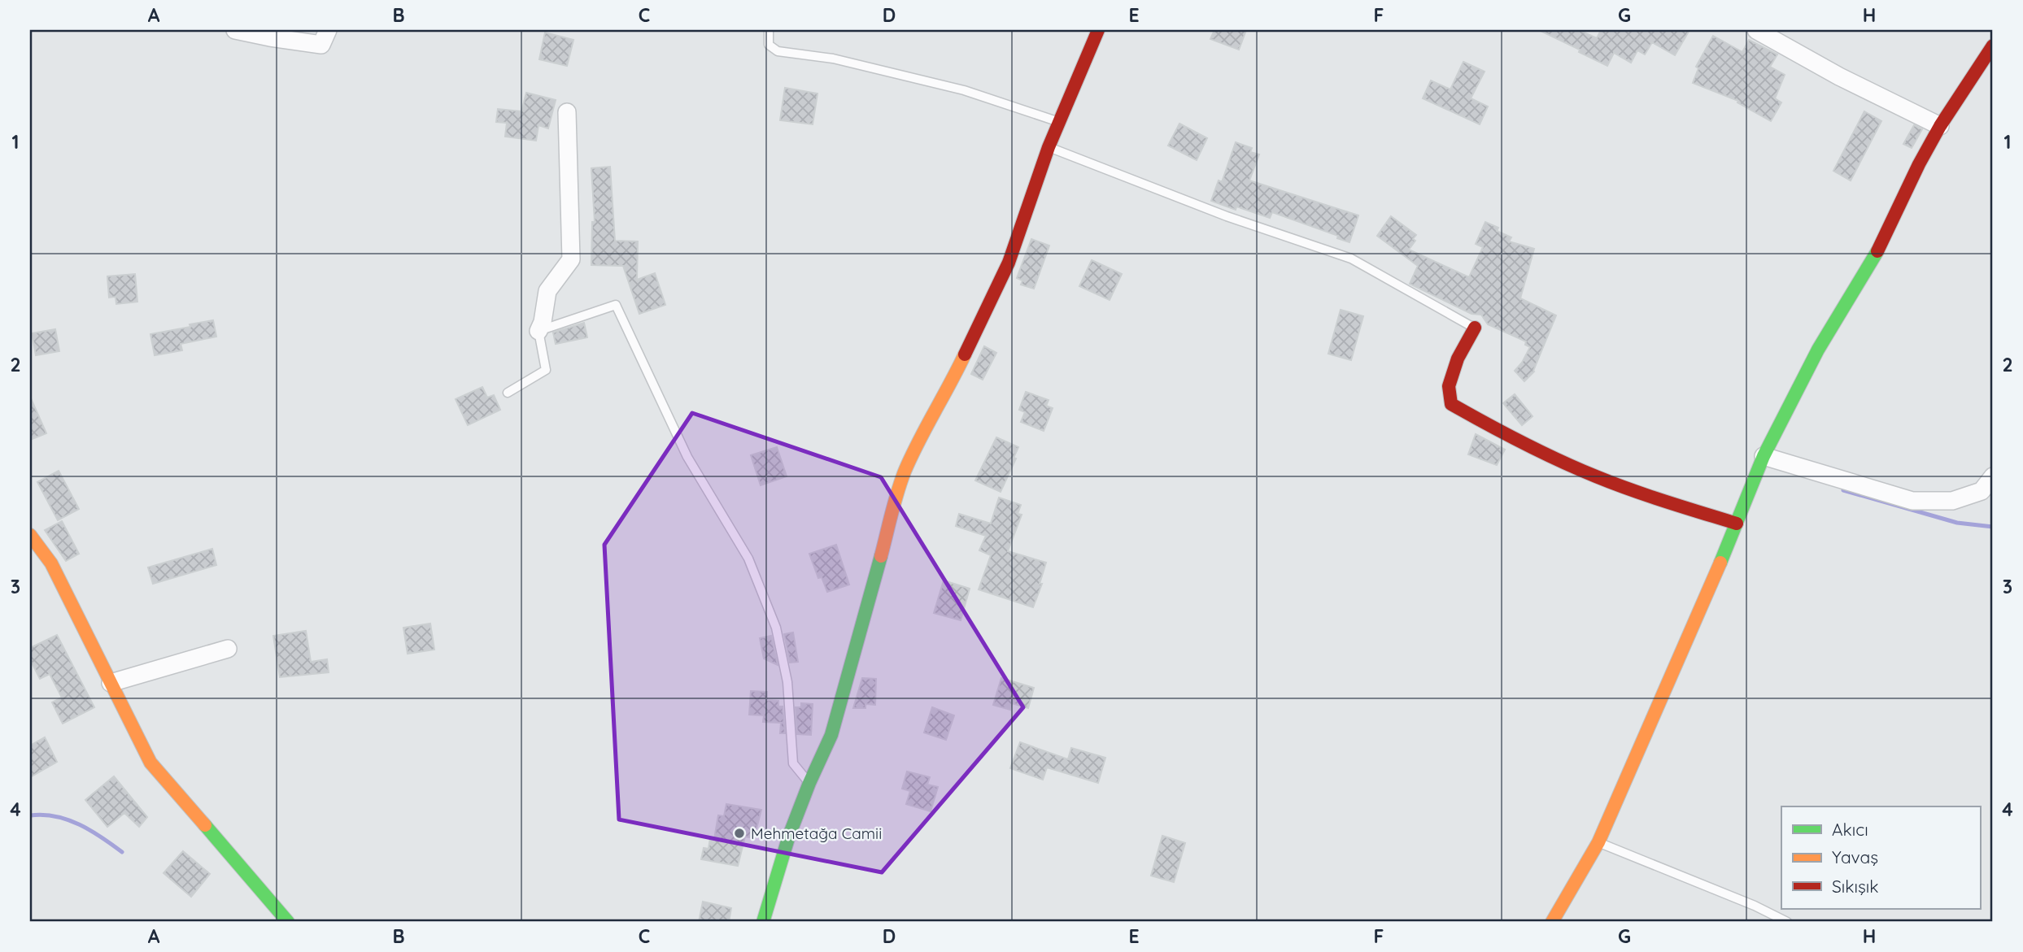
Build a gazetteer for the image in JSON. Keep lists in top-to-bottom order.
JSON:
{
  "places": ["Mehmetağa Camii"],
  "legend": ["Akıcı", "Yavaş", "Sıkışık"],
  "grid": {
    "columns": [
      "A",
      "B",
      "C",
      "D",
      "E",
      "F",
      "G",
      "H"
    ],
    "rows": [
      "1",
      "2",
      "3",
      "4"
    ]
  }
}
